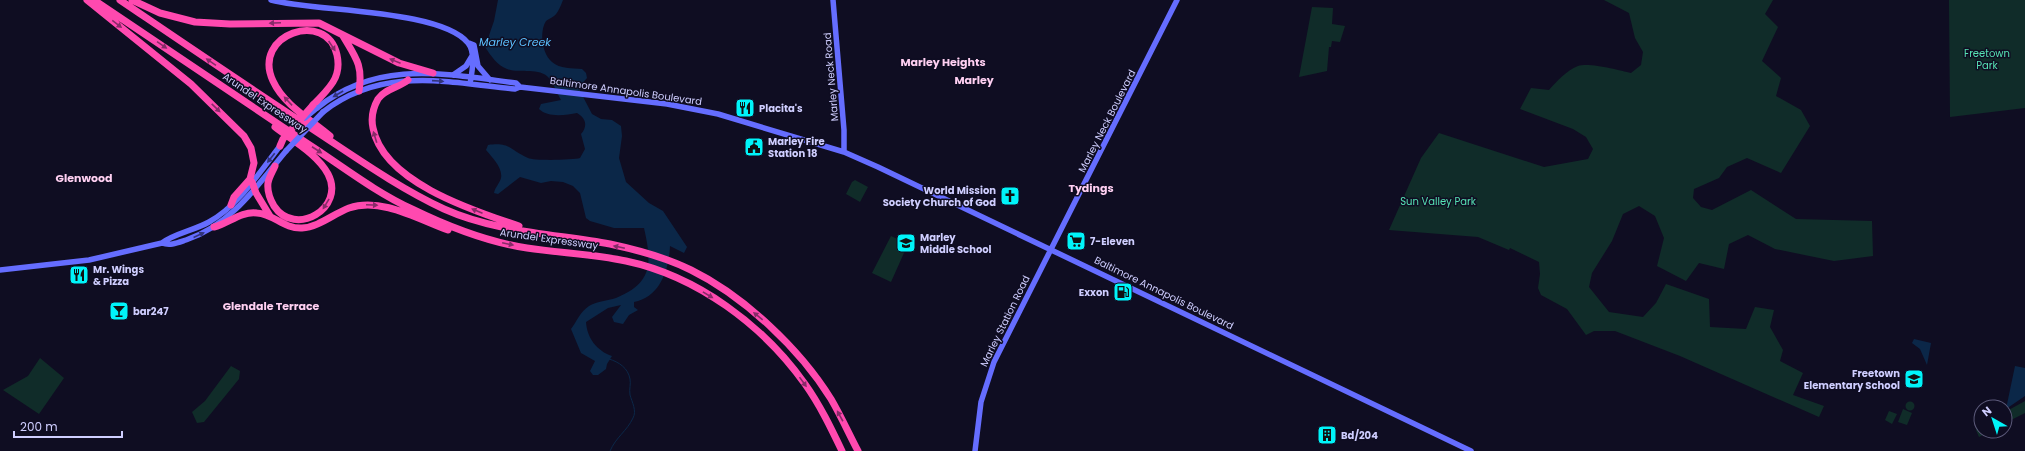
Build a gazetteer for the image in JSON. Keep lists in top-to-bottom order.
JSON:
{
  "streets": {
    "highway": ["Arundel Expressway"],
    "main road": [
      "Marley Neck Road",
      "Baltimore Annapolis Boulevard",
      "Marley Neck Boulevard",
      "Marley Station Road"
    ]
  },
  "crossings": [
    ["Marley Neck Road", "Baltimore Annapolis Boulevard"],
    ["Baltimore Annapolis Boulevard", "Marley Neck Boulevard"],
    ["Baltimore Annapolis Boulevard", "Marley Station Road"],
    ["Marley Neck Boulevard", "Marley Station Road"]
  ],
  "districts": [
    "Marley Heights",
    "Marley",
    "Glenwood",
    "Tydings",
    "Glendale Terrace"
  ],
  "water": ["Marley Creek"],
  "parks": ["Freetown Park", "Sun Valley Park"],
  "places": {
    "restaurant": ["Placita's", "Mr. Wings & Pizza"],
    "public building": ["Marley Fire Station 18"],
    "church": ["World Mission Society Church of God"],
    "supermarket": ["7-Eleven"],
    "school or university": ["Marley Middle School", "Freetown Elementary School"],
    "fuel station": ["Exxon"],
    "bar": ["bar247"],
    "building": ["Bd/204"]
  },
  "scale_bar": "200 m",
  "north": "top left"
}
